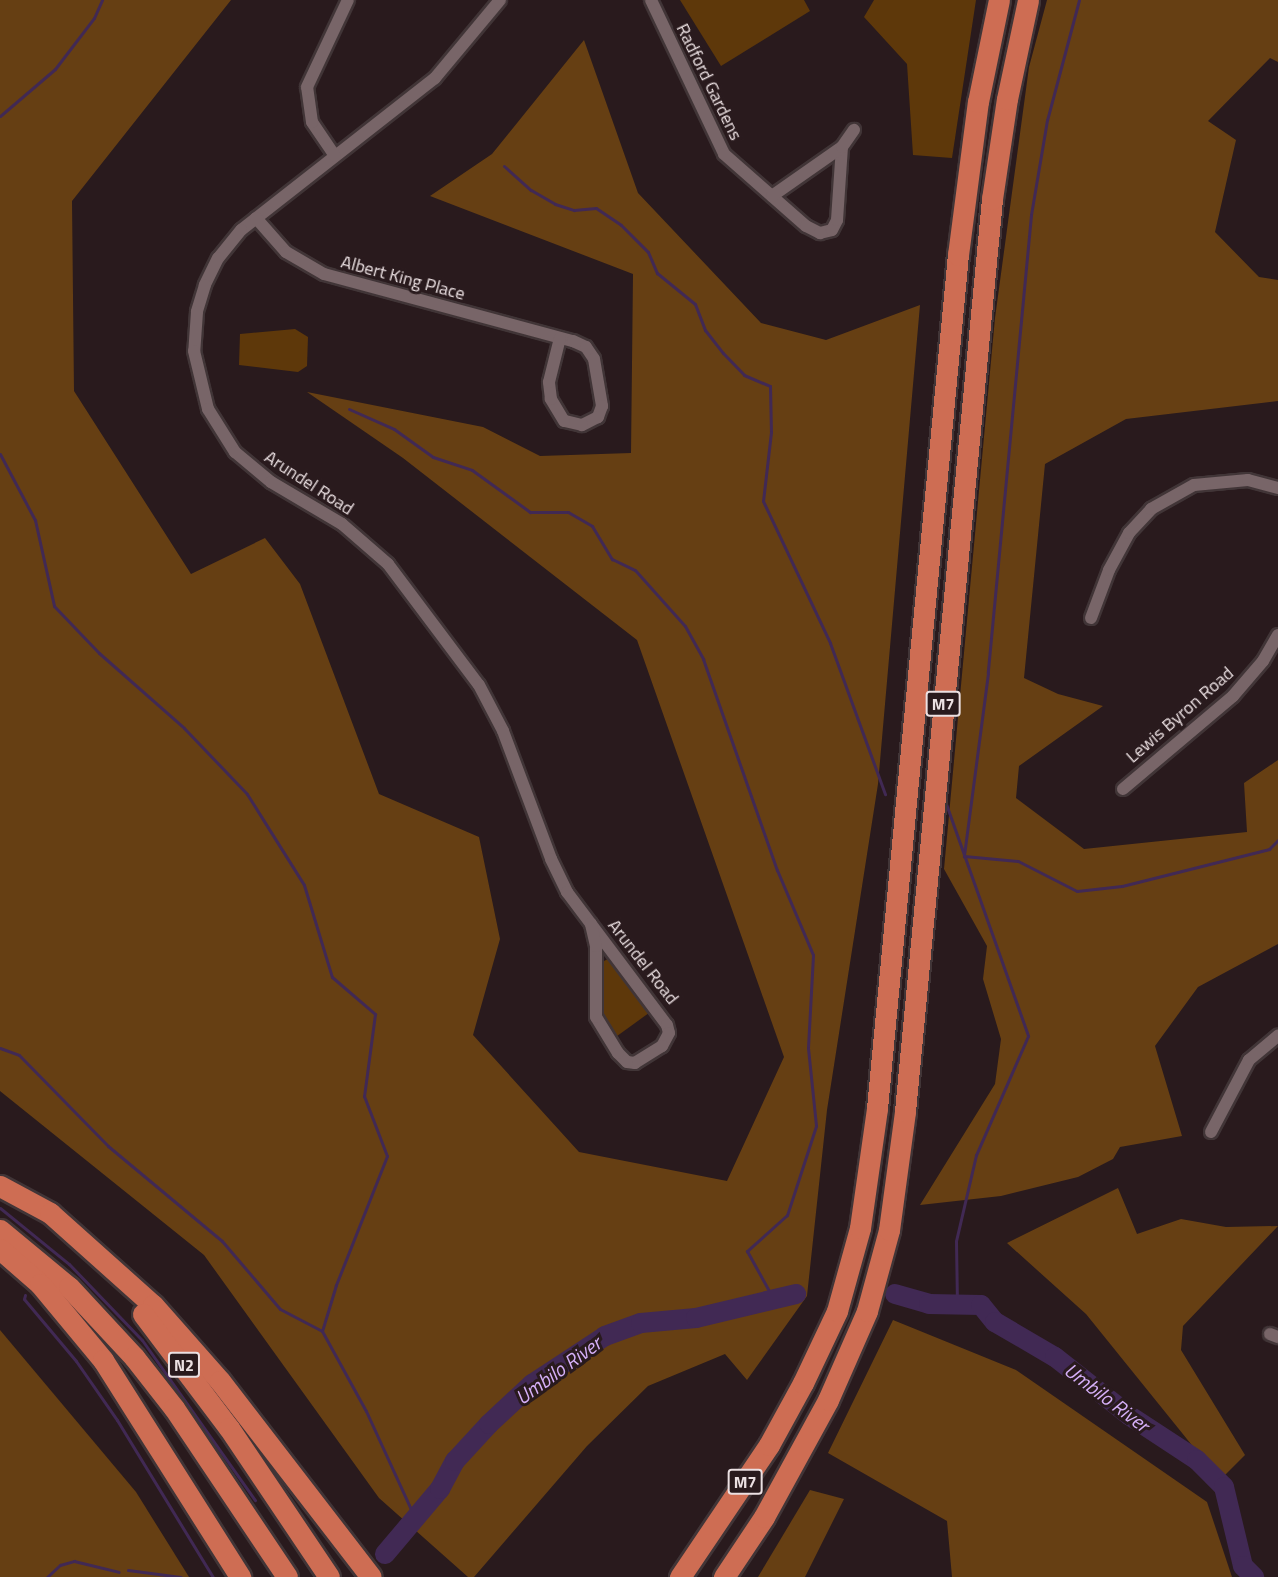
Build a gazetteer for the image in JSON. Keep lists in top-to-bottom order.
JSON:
{
  "streets": {
    "highway": ["M7", "N2"],
    "street": [
      "Radford Gardens",
      "Albert King Place",
      "Arundel Road",
      "Lewis Byron Road"
    ]
  },
  "crossings": [
    ["Albert King Place", "Arundel Road"]
  ],
  "water": ["Umbilo River"]
}
